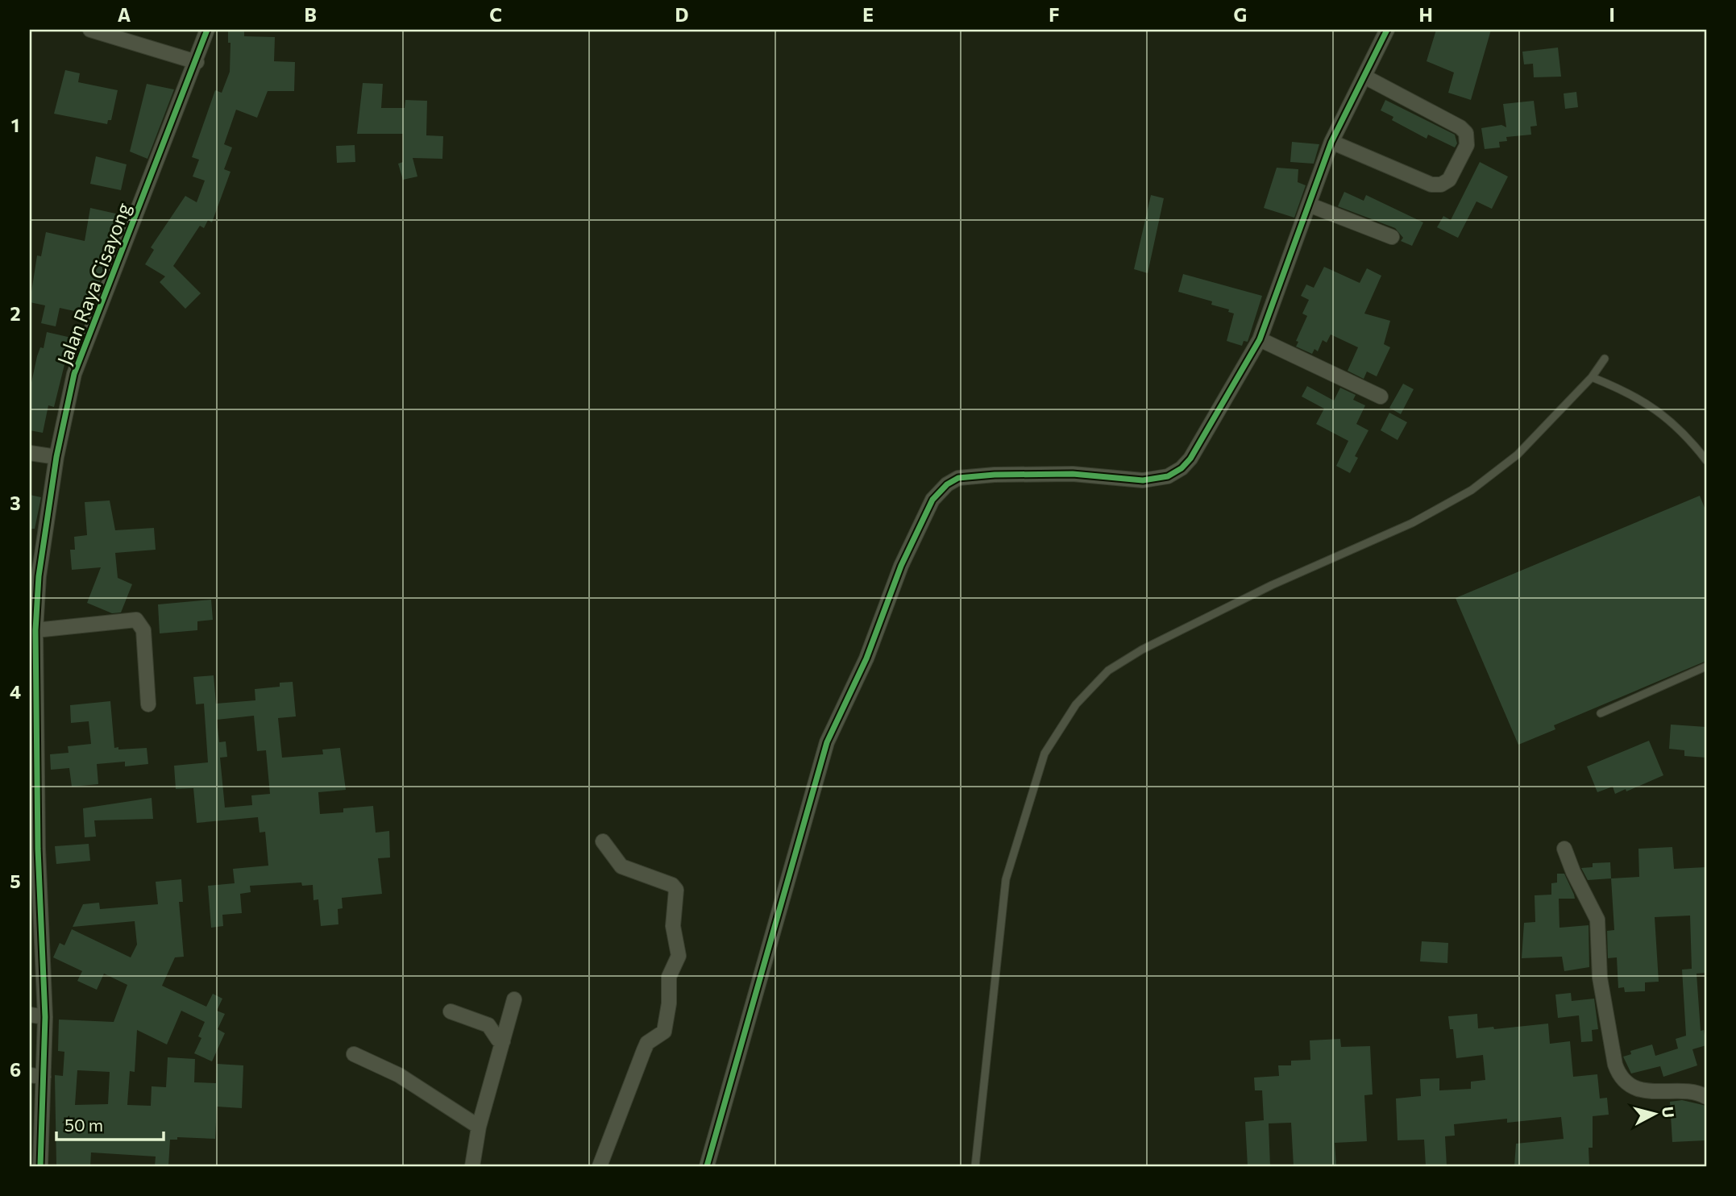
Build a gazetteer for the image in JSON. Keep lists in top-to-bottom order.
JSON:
{
  "streets": {
    "street": ["Jalan Raya Cisayong"]
  },
  "scale_bar": "50 m",
  "north": "right",
  "grid": {
    "columns": [
      "A",
      "B",
      "C",
      "D",
      "E",
      "F",
      "G",
      "H",
      "I"
    ],
    "rows": [
      "1",
      "2",
      "3",
      "4",
      "5",
      "6"
    ]
  }
}
